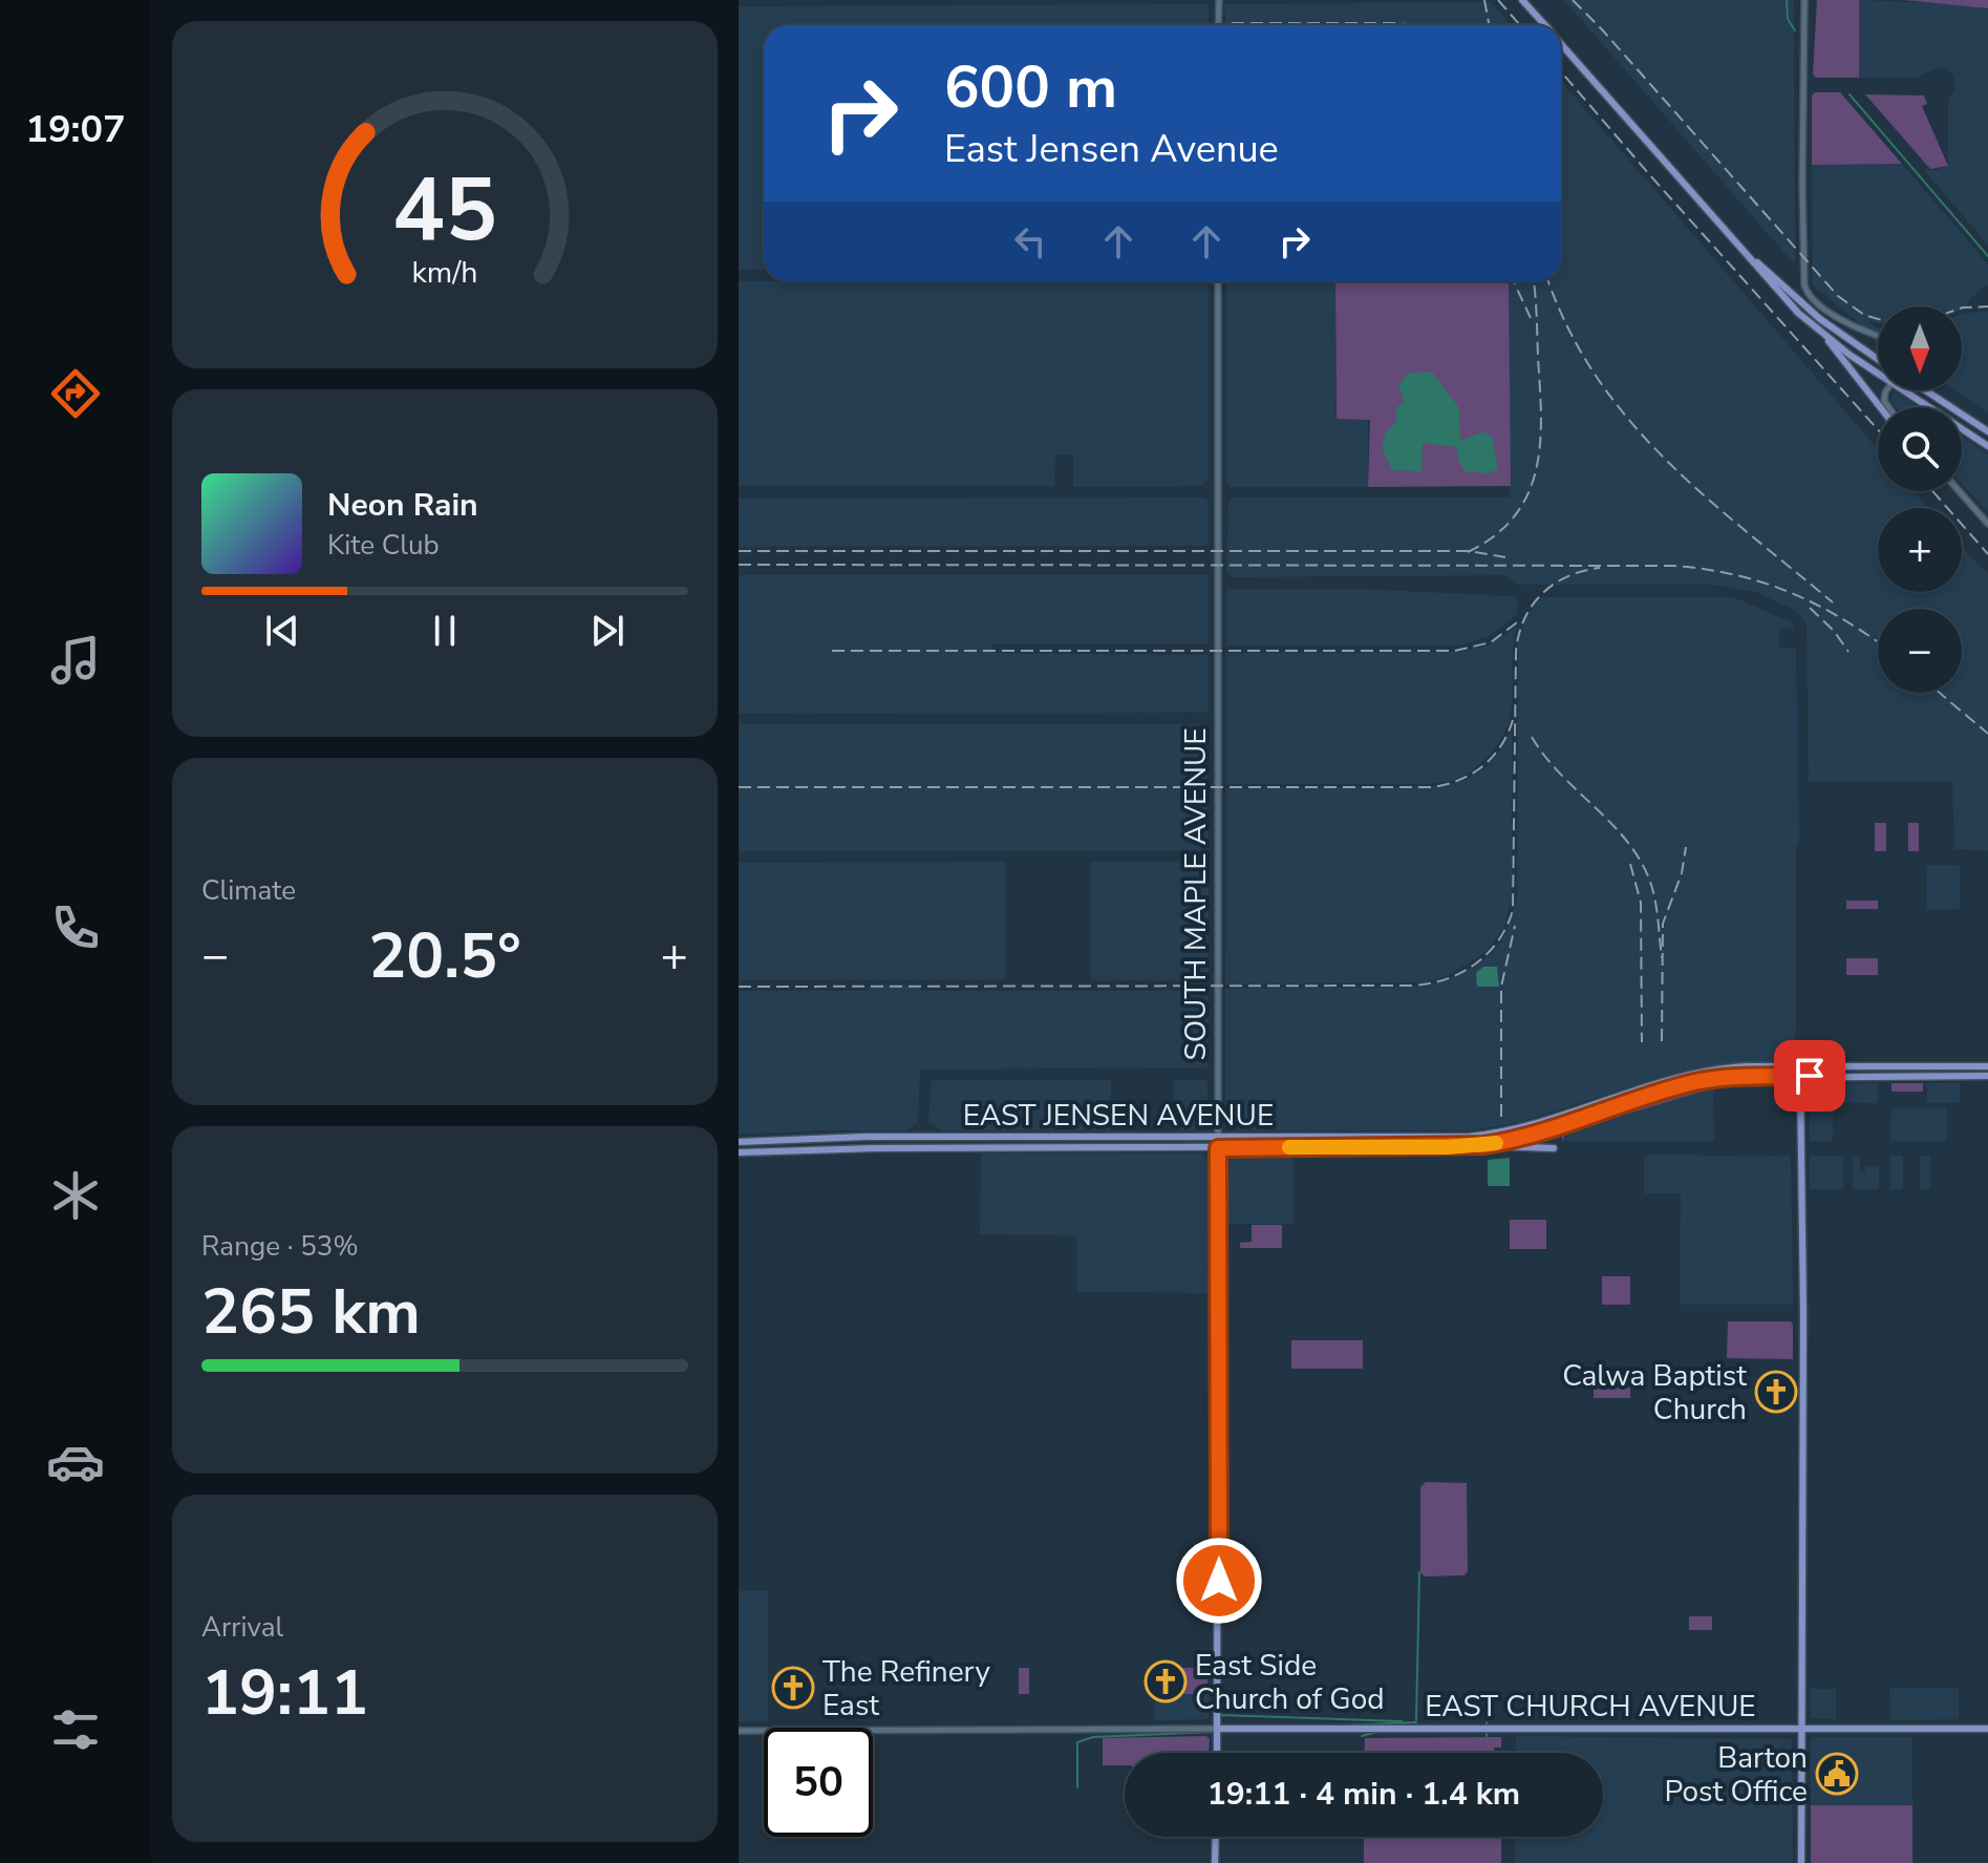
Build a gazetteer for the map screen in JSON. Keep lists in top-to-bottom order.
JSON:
{
  "streets": {
    "main road": ["SOUTH MAPLE AVENUE", "EAST JENSEN AVENUE", "EAST CHURCH AVENUE"]
  },
  "crossings": [
    ["SOUTH MAPLE AVENUE", "EAST JENSEN AVENUE"],
    ["SOUTH MAPLE AVENUE", "EAST CHURCH AVENUE"]
  ],
  "places": {
    "church": ["Calwa Baptist Church", "East Side Church of God", "The Refinery East"],
    "public building": ["Barton Post Office"]
  },
  "north": "bottom",
  "page": {
    "tabs": "19:07",
    "turn": ["600 m", "East Jensen Avenue"],
    "map_buttons": ["+", "−"],
    "song": ["Neon Rain", "Kite Club"],
    "tile": [
      "Climate",
      ["Range · 53%", "265 km"],
      ["Arrival", "19:11"]
    ],
    "heat": ["−", "20.5°", "+"],
    "limit": "50",
    "trip": "19:11 · 4 min · 1.4 km",
    "gauge": ["45", "km/h"]
  }
}
